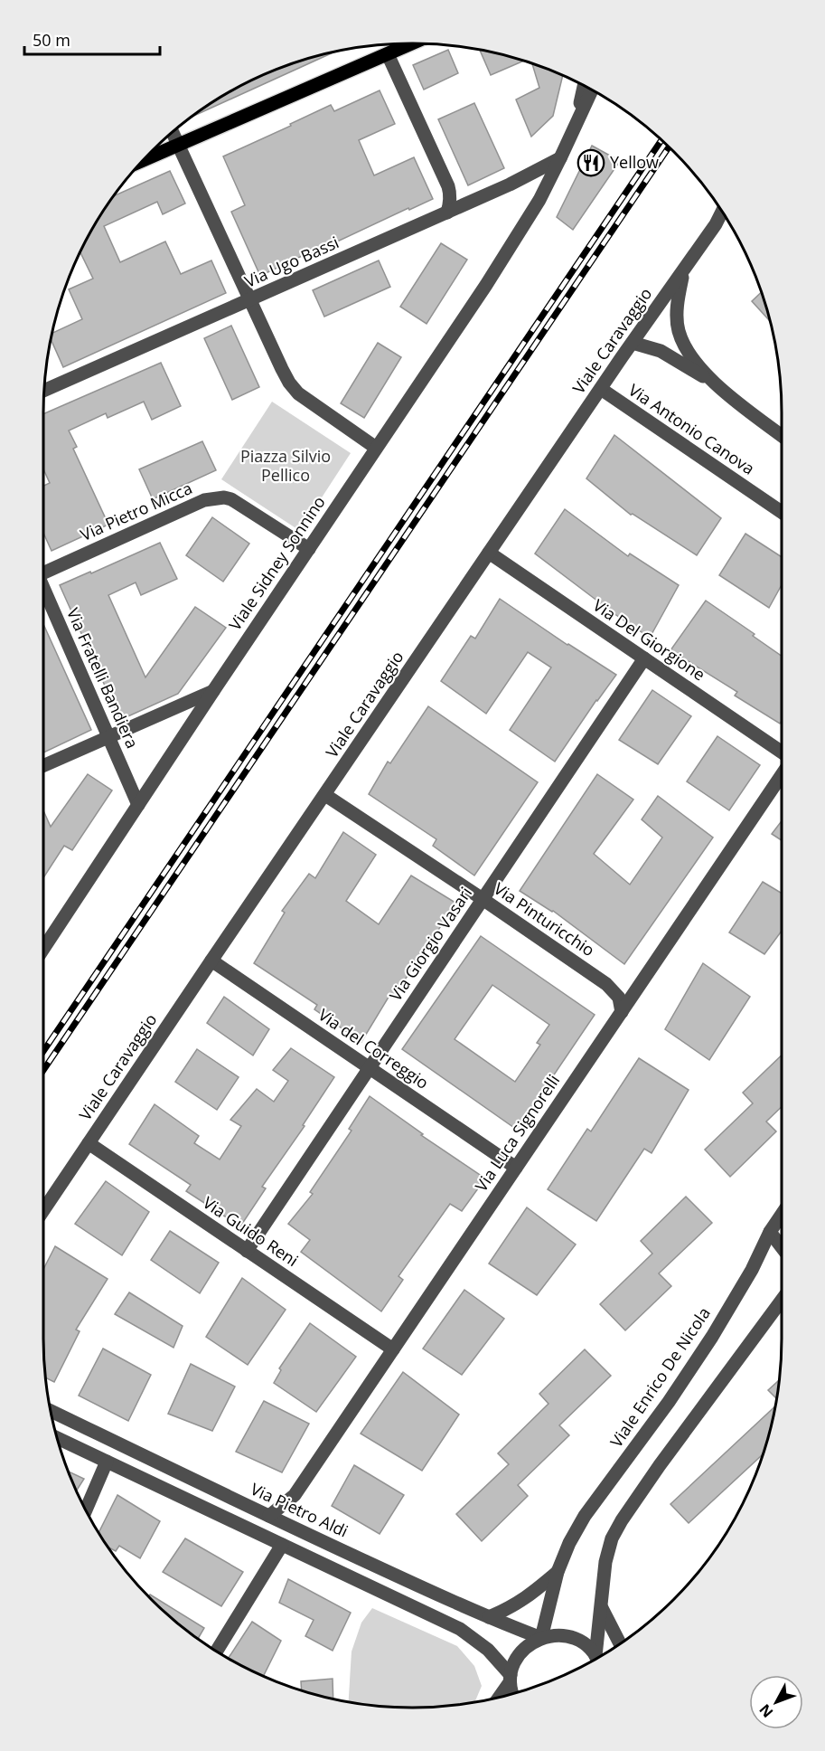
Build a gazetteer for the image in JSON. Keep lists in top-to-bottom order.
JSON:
{
  "streets": {
    "street": [
      "Via Ugo Bassi",
      "Viale Caravaggio",
      "Via Antonio Canova",
      "Via Pietro Micca",
      "Viale Sidney Sonnino",
      "Via Del Giorgione",
      "Via Fratelli Bandiera",
      "Via Pinturicchio",
      "Via Giorgio Vasari",
      "Via del Correggio",
      "Via Luca Signorelli",
      "Via Guido Reni",
      "Viale Enrico De Nicola",
      "Via Pietro Aldi"
    ]
  },
  "crossings": [
    ["Via Ugo Bassi", "Viale Sidney Sonnino"],
    ["Viale Caravaggio", "Via Antonio Canova"],
    ["Viale Caravaggio", "Via Del Giorgione"],
    ["Viale Caravaggio", "Via Pinturicchio"],
    ["Viale Caravaggio", "Via del Correggio"],
    ["Viale Caravaggio", "Via Guido Reni"],
    ["Via Pietro Micca", "Viale Sidney Sonnino"],
    ["Viale Sidney Sonnino", "Via Fratelli Bandiera"],
    ["Via Del Giorgione", "Via Giorgio Vasari"],
    ["Via Pinturicchio", "Via Giorgio Vasari"],
    ["Via Pinturicchio", "Via Luca Signorelli"],
    ["Via Giorgio Vasari", "Via del Correggio"],
    ["Via Giorgio Vasari", "Via Guido Reni"],
    ["Via del Correggio", "Via Luca Signorelli"],
    ["Via Luca Signorelli", "Via Guido Reni"],
    ["Via Luca Signorelli", "Via Pietro Aldi"],
    ["Viale Enrico De Nicola", "Via Pietro Aldi"]
  ],
  "parks": ["Piazza Silvio Pellico"],
  "places": {
    "restaurant": ["Yellow"]
  },
  "scale_bar": "50 m",
  "north": "bottom left"
}
